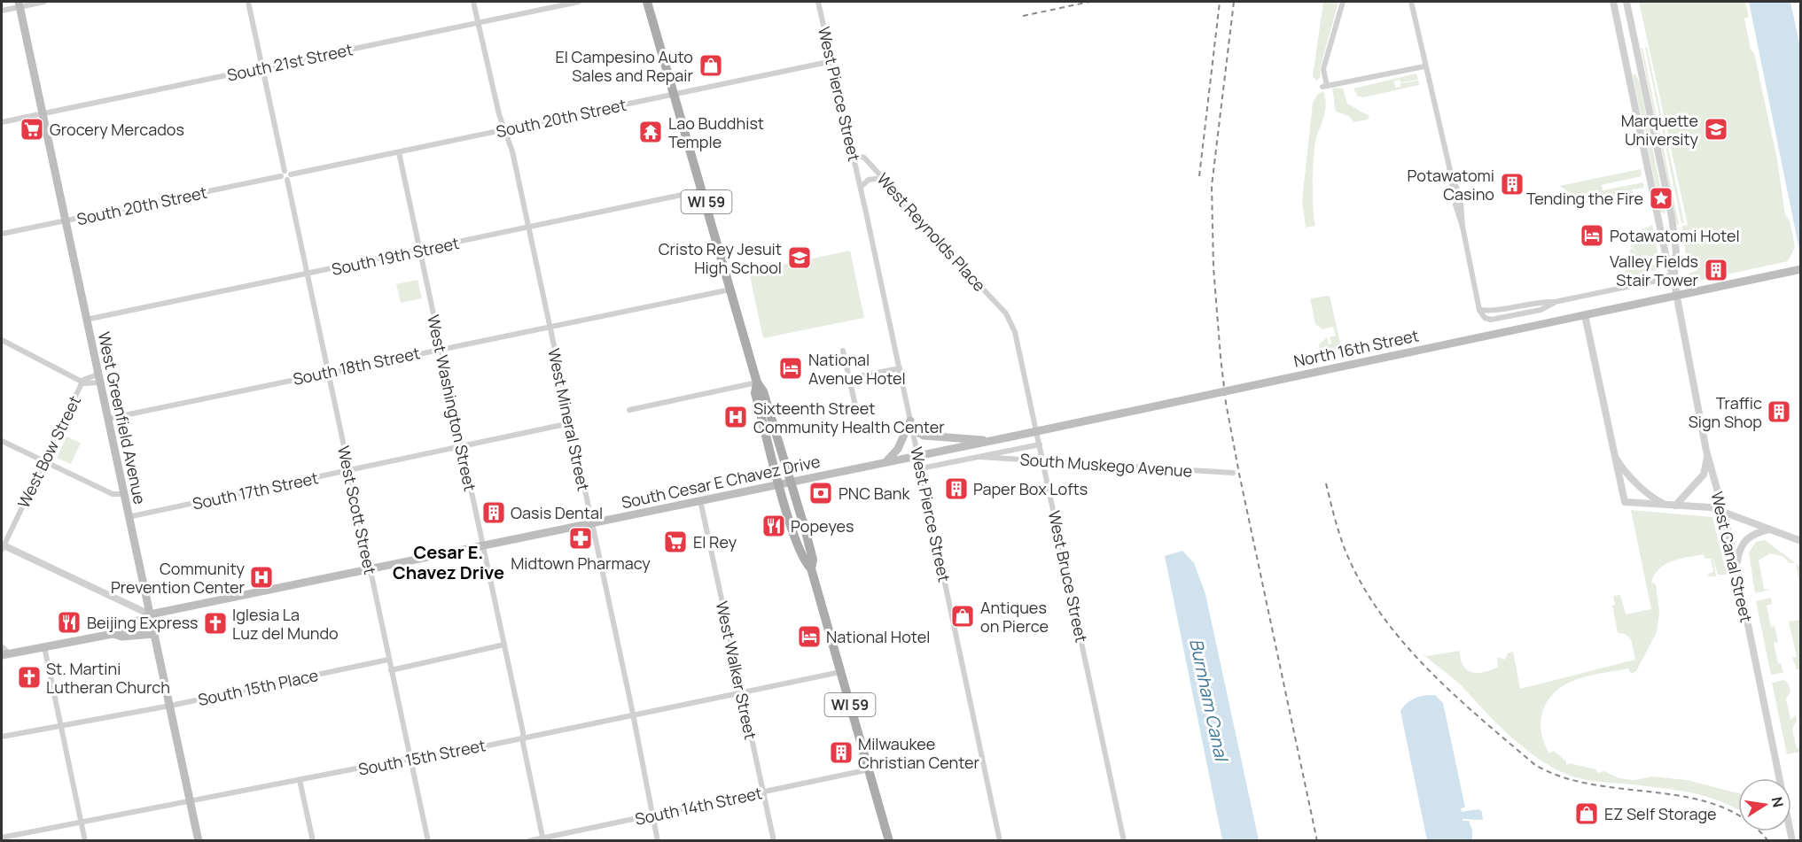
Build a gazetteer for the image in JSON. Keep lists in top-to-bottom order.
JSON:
{
  "streets": {
    "main road": [
      "WI 59",
      "North 16th Street",
      "West Greenfield Avenue",
      "South Cesar E Chavez Drive"
    ],
    "street": [
      "South 21st Street",
      "West Pierce Street",
      "South 20th Street",
      "West Reynolds Place",
      "South 19th Street",
      "South 18th Street",
      "West Washington Street",
      "West Mineral Street",
      "West Bow Street",
      "South Muskego Avenue",
      "South 17th Street",
      "West Scott Street",
      "West Canal Street",
      "West Bruce Street",
      "West Walker Street",
      "South 15th Place",
      "South 15th Street",
      "South 14th Street"
    ]
  },
  "crossings": [
    ["South 21st Street", "West Greenfield Avenue"],
    ["South 21st Street", "West Mineral Street"],
    ["West Pierce Street", "South 20th Street"],
    ["West Pierce Street", "West Reynolds Place"],
    ["West Pierce Street", "North 16th Street"],
    ["West Pierce Street", "South Muskego Avenue"],
    ["West Pierce Street", "South Cesar E Chavez Drive"],
    ["South 20th Street", "WI 59"],
    ["South 20th Street", "West Washington Street"],
    ["South 20th Street", "West Greenfield Avenue"],
    ["South 20th Street", "West Mineral Street"],
    ["South 20th Street", "West Scott Street"],
    ["WI 59", "South 19th Street"],
    ["WI 59", "South 18th Street"],
    ["WI 59", "South Cesar E Chavez Drive"],
    ["WI 59", "South 15th Street"],
    ["WI 59", "South 14th Street"],
    ["West Reynolds Place", "West Bruce Street"],
    ["South 19th Street", "West Washington Street"],
    ["South 19th Street", "West Greenfield Avenue"],
    ["South 19th Street", "West Mineral Street"],
    ["South 19th Street", "West Scott Street"],
    ["North 16th Street", "South Cesar E Chavez Drive"],
    ["South 18th Street", "West Washington Street"],
    ["South 18th Street", "West Greenfield Avenue"],
    ["South 18th Street", "West Mineral Street"],
    ["South 18th Street", "West Scott Street"],
    ["West Washington Street", "South Cesar E Chavez Drive"],
    ["West Washington Street", "South 17th Street"],
    ["West Washington Street", "South 15th Street"],
    ["West Washington Street", "South 14th Street"],
    ["West Greenfield Avenue", "South Cesar E Chavez Drive"],
    ["West Greenfield Avenue", "South 17th Street"],
    ["West Greenfield Avenue", "South 15th Place"],
    ["West Greenfield Avenue", "South 15th Street"],
    ["West Mineral Street", "South Cesar E Chavez Drive"],
    ["West Mineral Street", "South 17th Street"],
    ["West Mineral Street", "South 15th Street"],
    ["West Mineral Street", "South 14th Street"],
    ["South Muskego Avenue", "West Bruce Street"],
    ["South Cesar E Chavez Drive", "West Scott Street"],
    ["South Cesar E Chavez Drive", "West Walker Street"],
    ["South 17th Street", "West Scott Street"],
    ["West Scott Street", "South 15th Place"],
    ["West Scott Street", "South 15th Street"],
    ["West Walker Street", "South 15th Street"],
    ["West Walker Street", "South 14th Street"]
  ],
  "districts": ["Cesar E. Chavez Drive"],
  "water": ["Burnham Canal"],
  "places": {
    "shop": ["El Campesino Auto Sales and Repair", "Antiques on Pierce", "EZ Self Storage"],
    "supermarket": ["Grocery Mercados", "El Rey"],
    "school or university": ["Marquette University", "Cristo Rey Jesuit High School"],
    "temple": ["Lao Buddhist Temple"],
    "building": [
      "Potawatomi Casino",
      "Valley Fields Stair Tower",
      "Traffic Sign Shop",
      "Paper Box Lofts",
      "Oasis Dental",
      "Milwaukee Christian Center"
    ],
    "place": ["Tending the Fire"],
    "hotel": ["Potawatomi Hotel", "National Avenue Hotel", "National Hotel"],
    "hospital": ["Sixteenth Street Community Health Center", "Community Prevention Center"],
    "bank": ["PNC Bank"],
    "restaurant": ["Popeyes", "Beijing Express"],
    "pharmacy": ["Midtown Pharmacy"],
    "church": ["Iglesia La Luz del Mundo", "St. Martini Lutheran Church"]
  },
  "north": "right"
}
